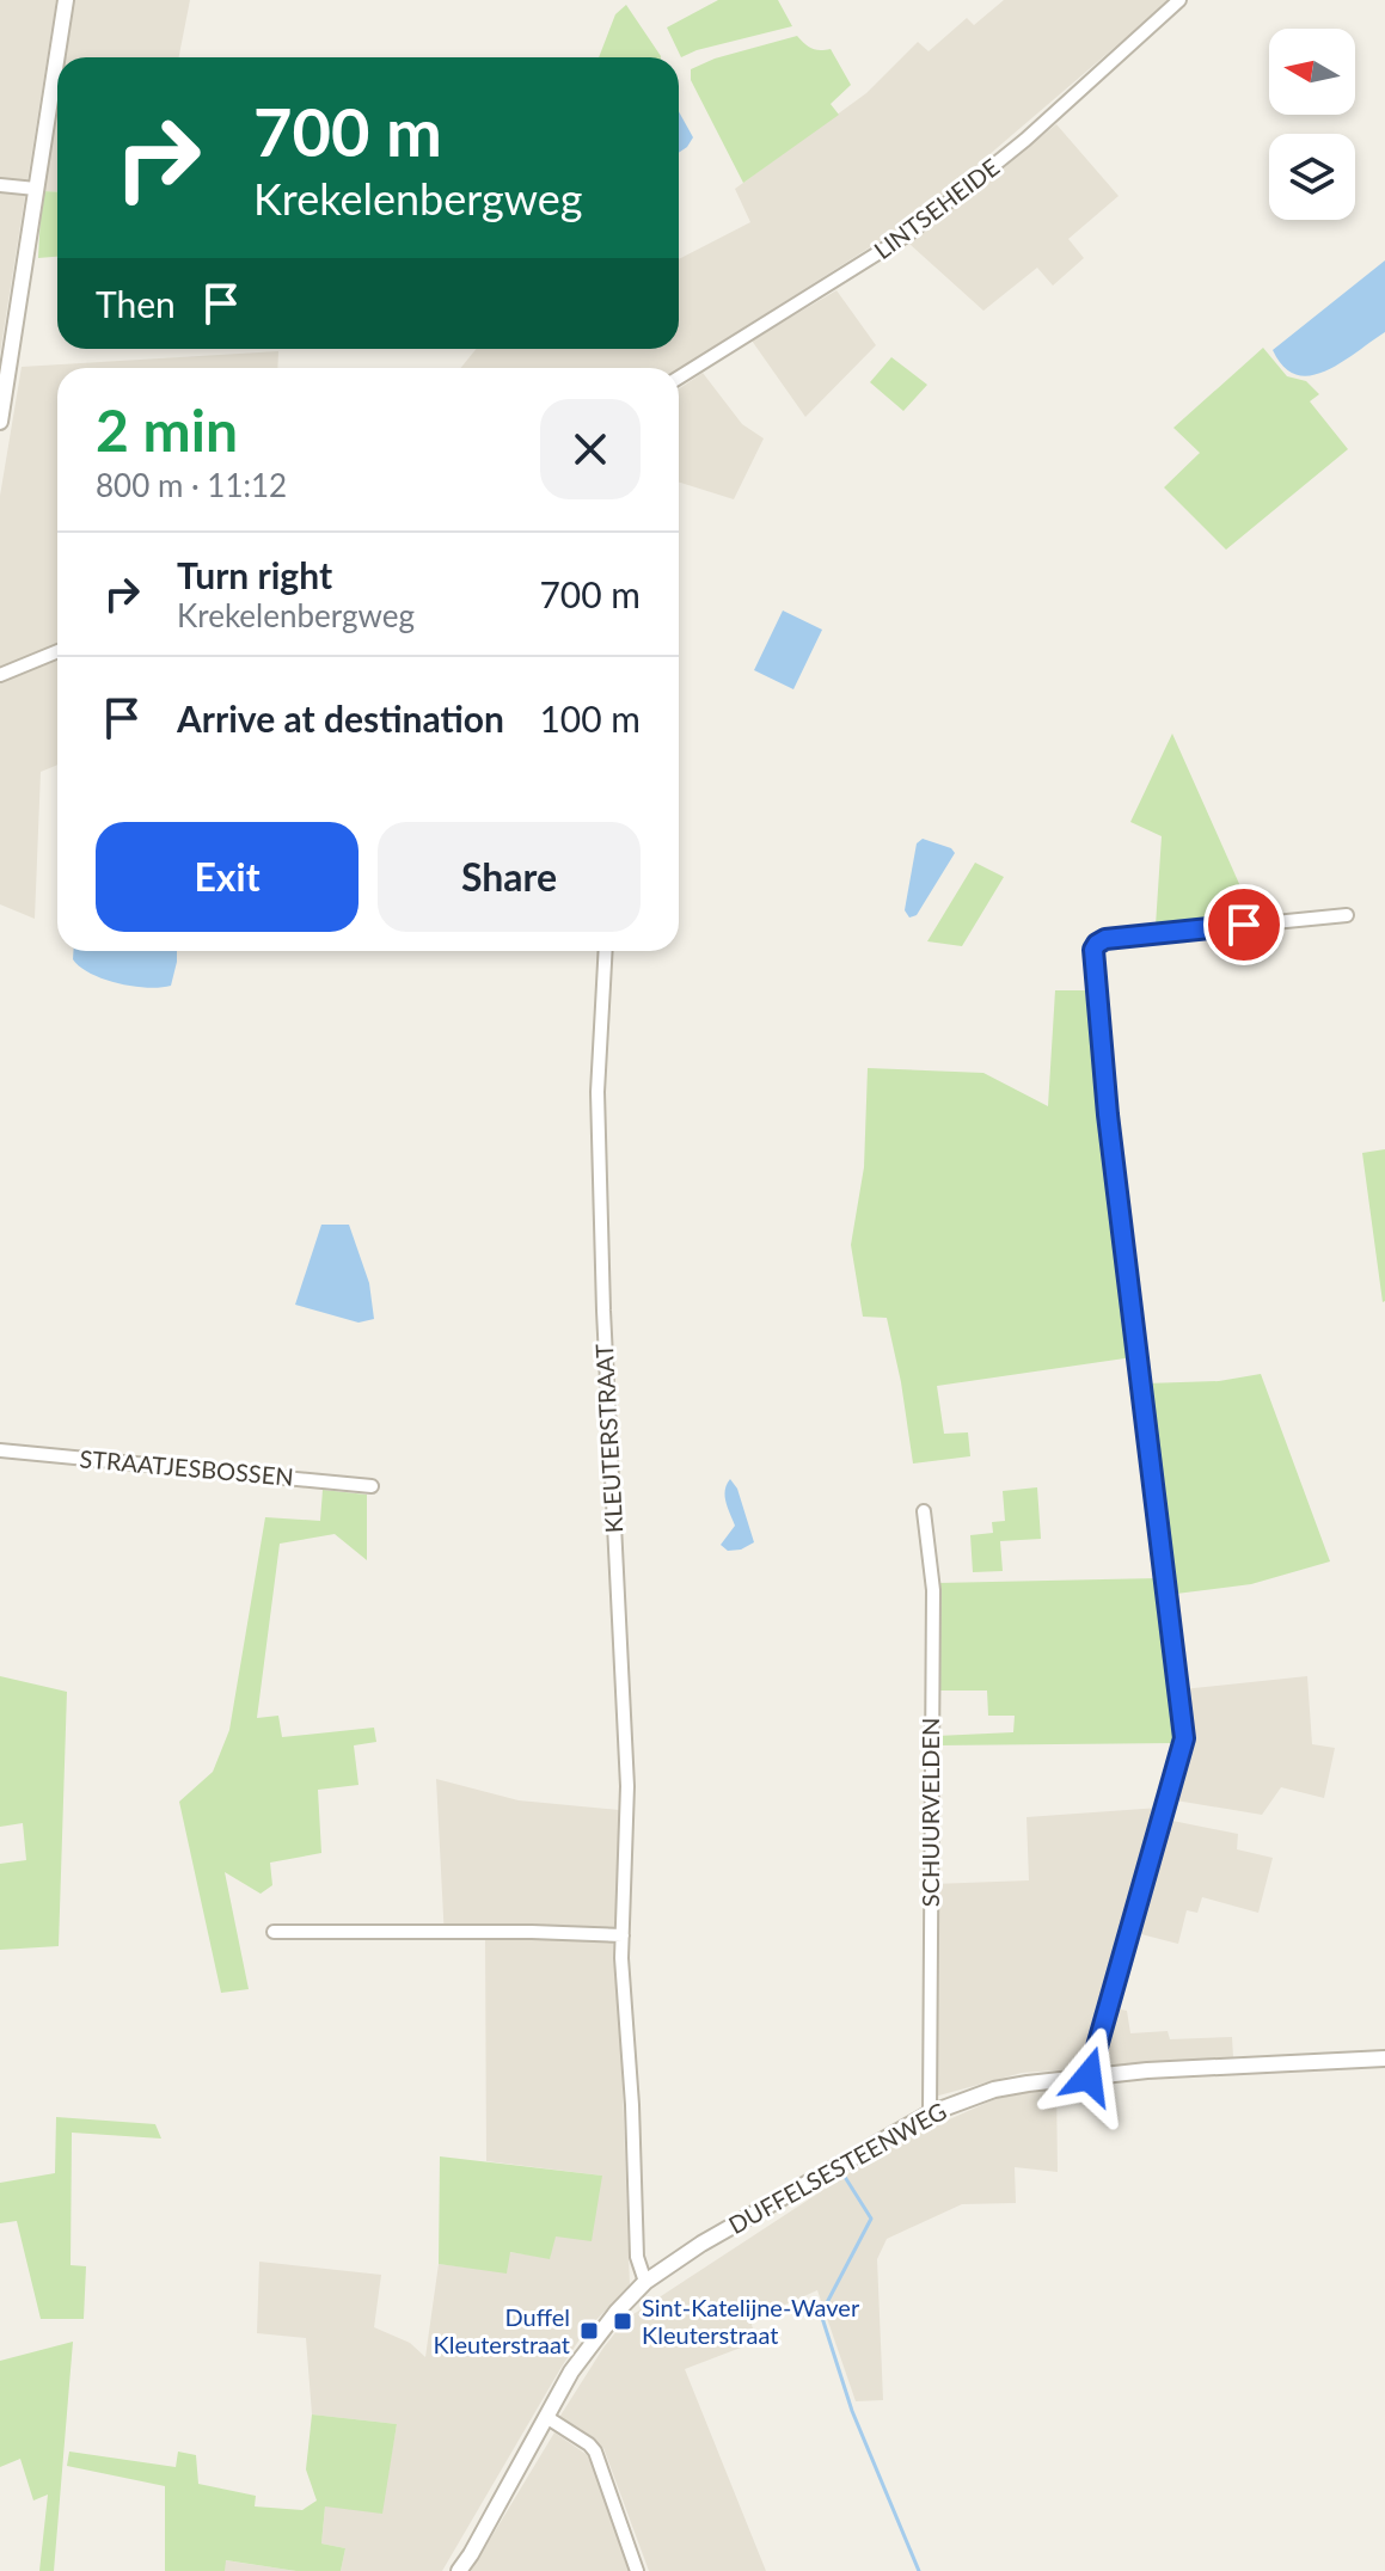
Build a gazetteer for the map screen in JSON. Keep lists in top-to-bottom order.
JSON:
{
  "streets": {
    "street": [
      "LINTSEHEIDE",
      "KLEUTERSTRAAT",
      "STRAATJESBOSSEN",
      "SCHUURVELDEN",
      "DUFFELSESTEENWEG"
    ]
  },
  "crossings": [
    ["KLEUTERSTRAAT", "DUFFELSESTEENWEG"],
    ["SCHUURVELDEN", "DUFFELSESTEENWEG"]
  ],
  "places": {
    "transit": ["Sint-Katelijne-Waver Kleuterstraat", "Duffel Kleuterstraat"]
  },
  "north": "left",
  "page": {
    "turn": ["700 m", "Krekelenbergweg"],
    "then": "Then",
    "heading": ["2 min", "800 m · 11:12"],
    "list": [
      {
        "name": "Turn right",
        "note": "Krekelenbergweg",
        "value": "700 m"
      },
      {
        "name": "Arrive at destination",
        "value": "100 m"
      }
    ],
    "buttons": ["Exit", "Share"]
  }
}
